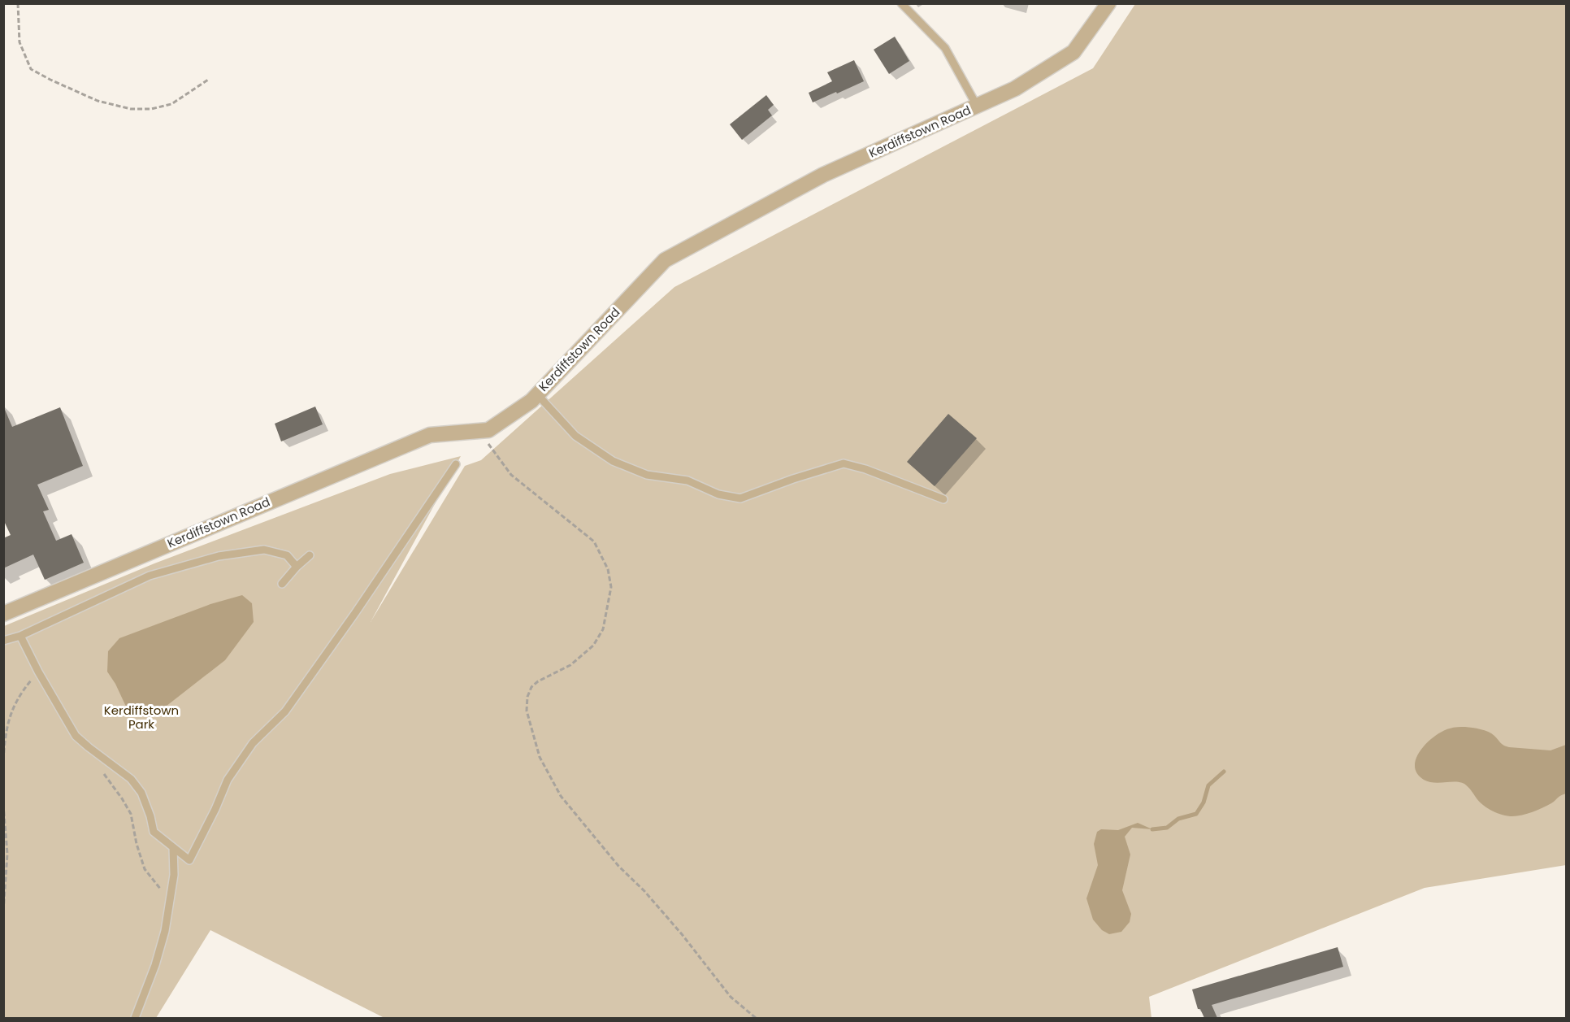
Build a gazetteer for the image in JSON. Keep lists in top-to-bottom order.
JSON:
{
  "streets": {
    "street": ["Kerdiffstown Road"]
  },
  "parks": ["Kerdiffstown Park"]
}
